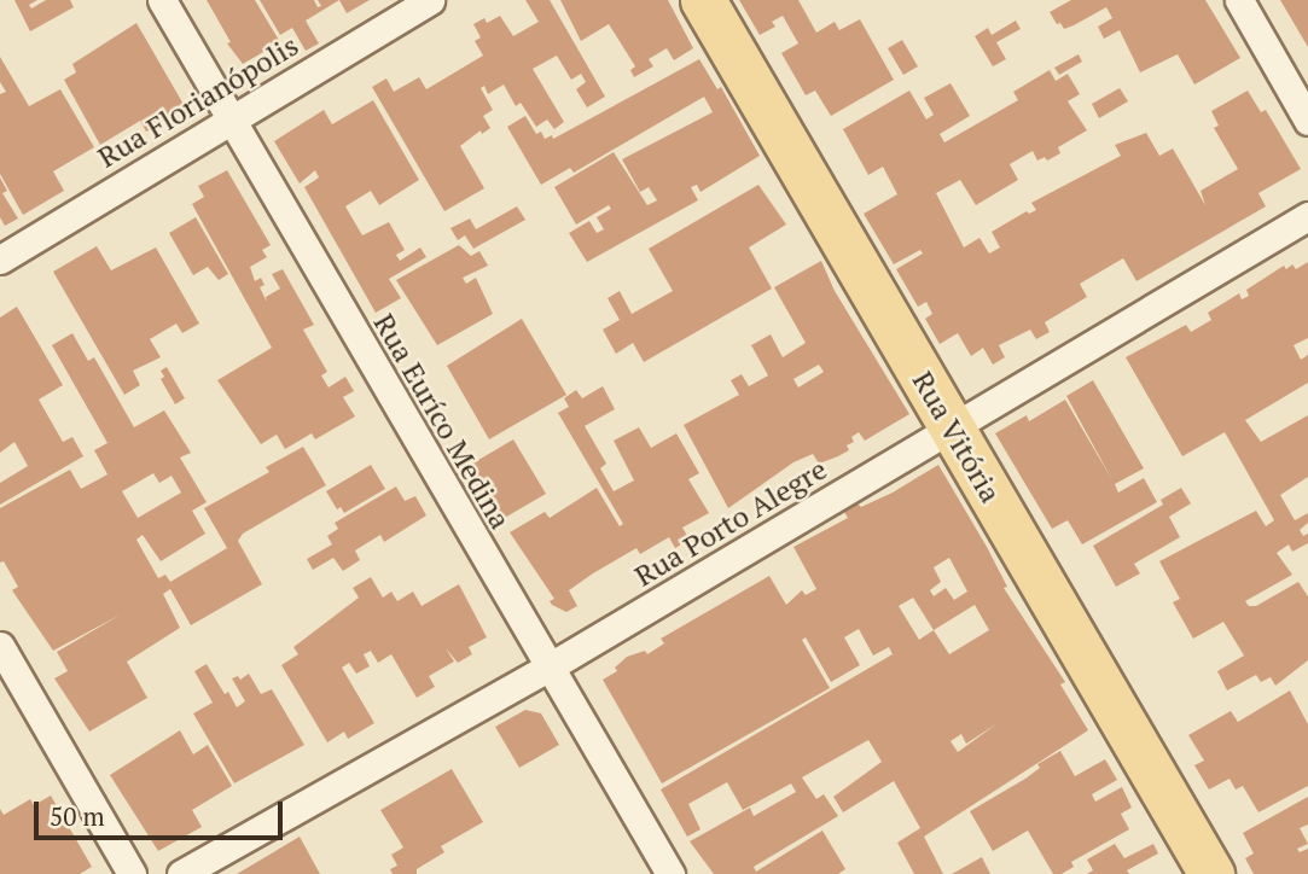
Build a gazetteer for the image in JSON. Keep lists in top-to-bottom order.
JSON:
{
  "streets": {
    "main road": ["Rua Vitória"],
    "street": ["Rua Florianópolis", "Rua Euríco Medina", "Rua Porto Alegre"]
  },
  "crossings": [
    ["Rua Florianópolis", "Rua Euríco Medina"],
    ["Rua Euríco Medina", "Rua Porto Alegre"],
    ["Rua Vitória", "Rua Porto Alegre"]
  ],
  "scale_bar": "50 m"
}
